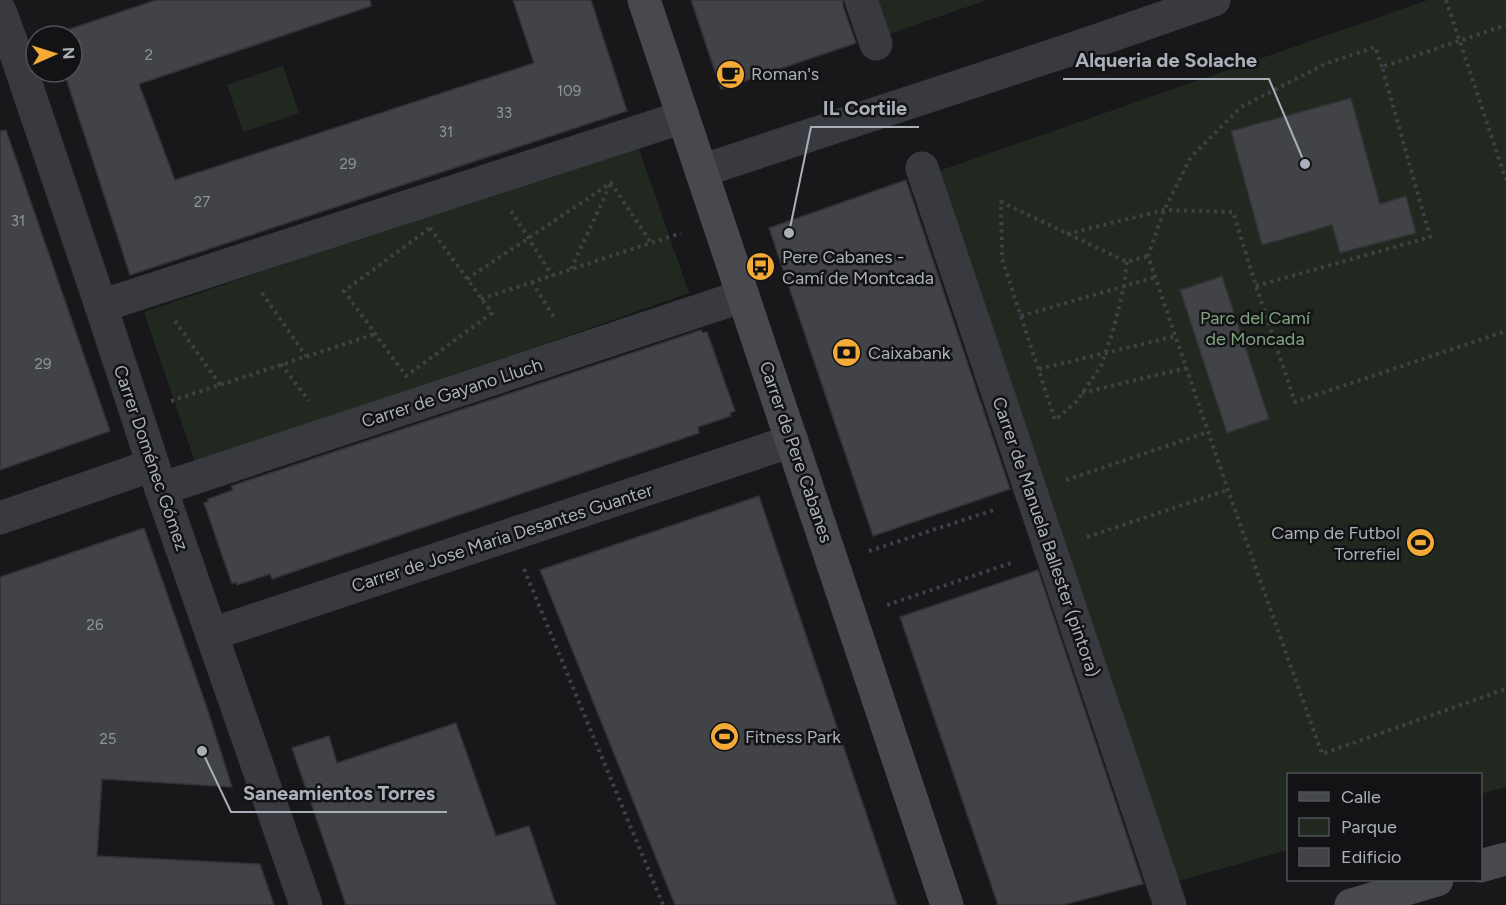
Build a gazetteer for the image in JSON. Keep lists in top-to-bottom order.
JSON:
{
  "streets": {
    "street": [
      "Carrer de Gayano Lluch",
      "Carrer de Pere Cabanes",
      "Carrer Doménec Gómez",
      "Carrer de Manuela Ballester (pintora)",
      "Carrer de Jose Maria Desantes Guanter"
    ]
  },
  "crossings": [
    ["Carrer de Gayano Lluch", "Carrer de Pere Cabanes"],
    ["Carrer de Gayano Lluch", "Carrer Doménec Gómez"],
    ["Carrer de Pere Cabanes", "Carrer de Jose Maria Desantes Guanter"],
    ["Carrer Doménec Gómez", "Carrer de Jose Maria Desantes Guanter"]
  ],
  "parks": ["Parc del Camí de Moncada"],
  "places": {
    "cafe": ["Roman's"],
    "other": ["Alqueria de Solache", "IL Cortile", "Saneamientos Torres"],
    "bus stop": ["Pere Cabanes - Camí de Montcada"],
    "bank": ["Caixabank"],
    "sports": ["Camp de Futbol Torrefiel", "Fitness Park"]
  },
  "house_numbers": [
    "2",
    "109",
    "33",
    "31",
    "29",
    "27",
    "31",
    "29",
    "26",
    "25"
  ],
  "legend": ["Calle", "Parque", "Edificio"],
  "north": "right"
}
